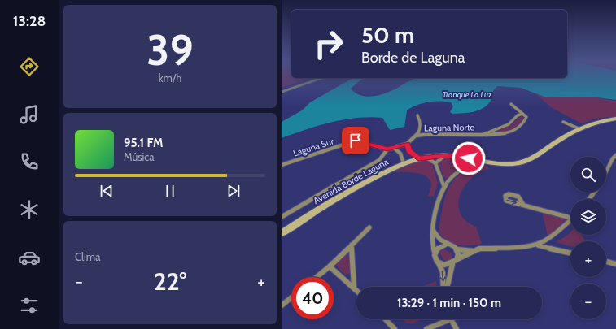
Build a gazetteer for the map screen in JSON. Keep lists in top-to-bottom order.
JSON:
{
  "streets": {
    "street": ["Laguna Norte", "Laguna Sur", "Avenida Borde Laguna"]
  },
  "crossings": [
    ["Laguna Norte", "Laguna Sur"]
  ],
  "water": ["Tranque La Luz"],
  "page": {
    "tabs": "13:28",
    "tile": [
      ["39", "km/h"],
      "Clima"
    ],
    "turn": ["50 m", "Borde de Laguna"],
    "song": ["95.1 FM", "Música"],
    "map_buttons": ["+", "−"],
    "heat": ["−", "22°", "+"],
    "limit": "40",
    "trip": "13:29 · 1 min · 150 m"
  }
}
